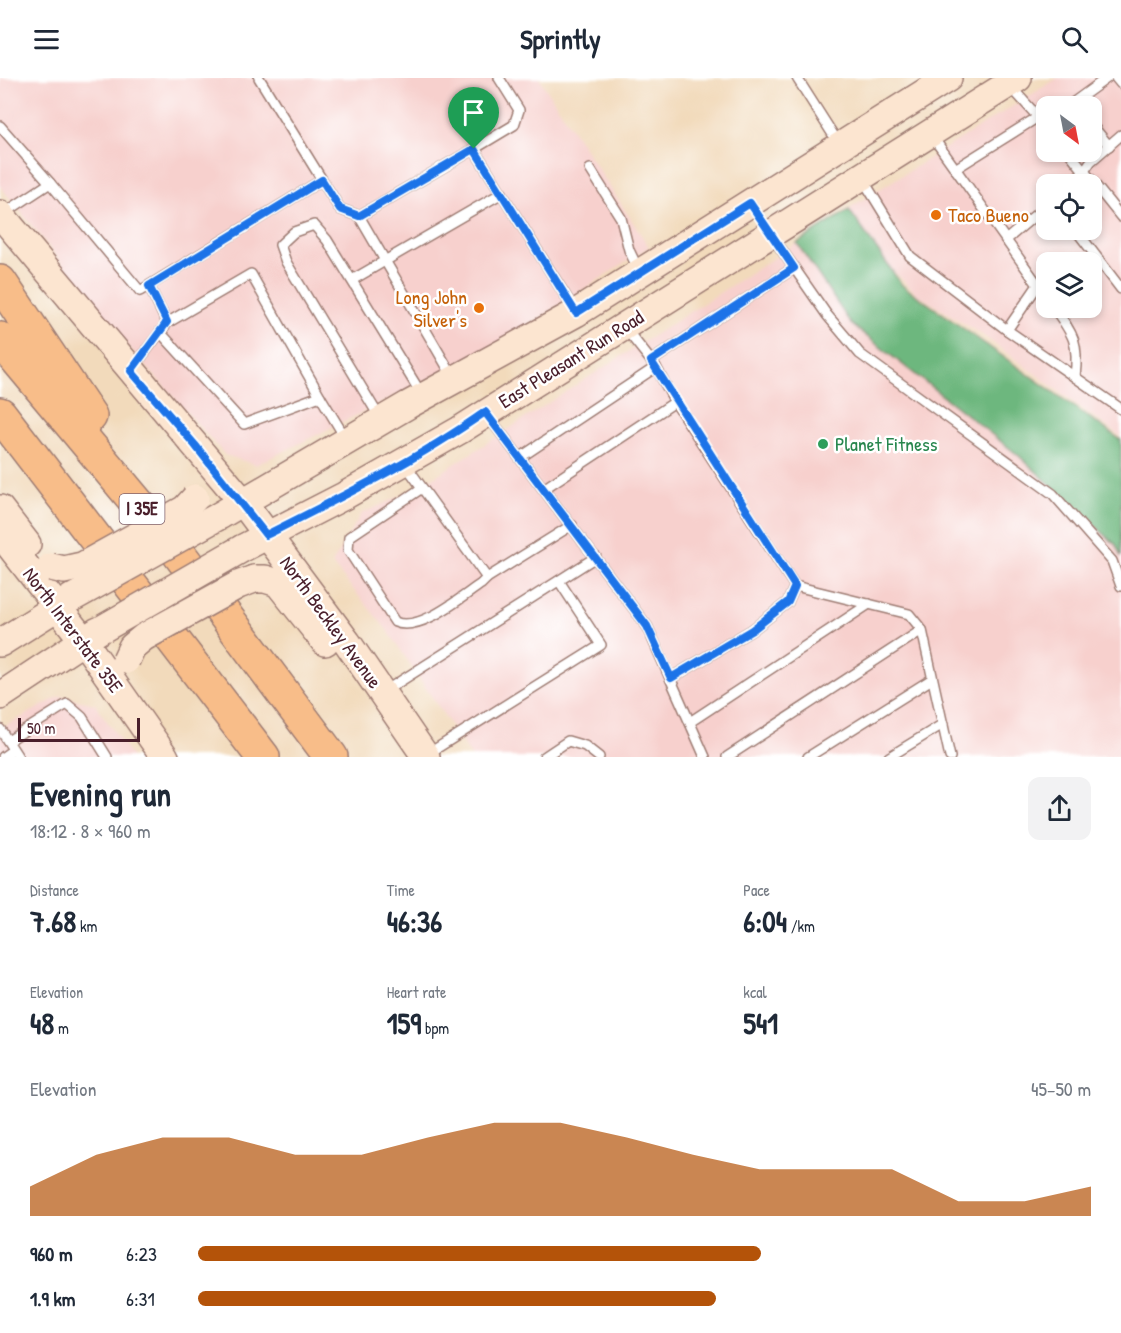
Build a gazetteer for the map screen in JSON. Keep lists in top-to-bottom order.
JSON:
{
  "streets": {
    "highway": ["I 35E"],
    "main road": ["East Pleasant Run Road", "North Beckley Avenue", "North Interstate 35E"]
  },
  "crossings": [
    ["East Pleasant Run Road", "North Beckley Avenue"],
    ["East Pleasant Run Road", "North Interstate 35E"]
  ],
  "places": ["Taco Bueno", "Long John Silver's", "Planet Fitness"],
  "scale_bar": "50 m",
  "north": "bottom right",
  "page": {
    "header": "Sprintly",
    "scale": "50 m",
    "heading": ["Evening run", "18:12 · 8 × 960 m"],
    "stats": [
      ["Distance", "7.68 km"],
      ["Time", "46:36"],
      ["Pace", "6:04 /km"],
      ["Elevation", "48 m"],
      ["Heart rate", "159 bpm"],
      ["kcal", "541"]
    ],
    "chart": ["Elevation", "45–50 m"],
    "list": [
      {
        "name": "960 m",
        "note": "6:23"
      },
      {
        "name": "1.9 km",
        "note": "6:31"
      }
    ]
  }
}
